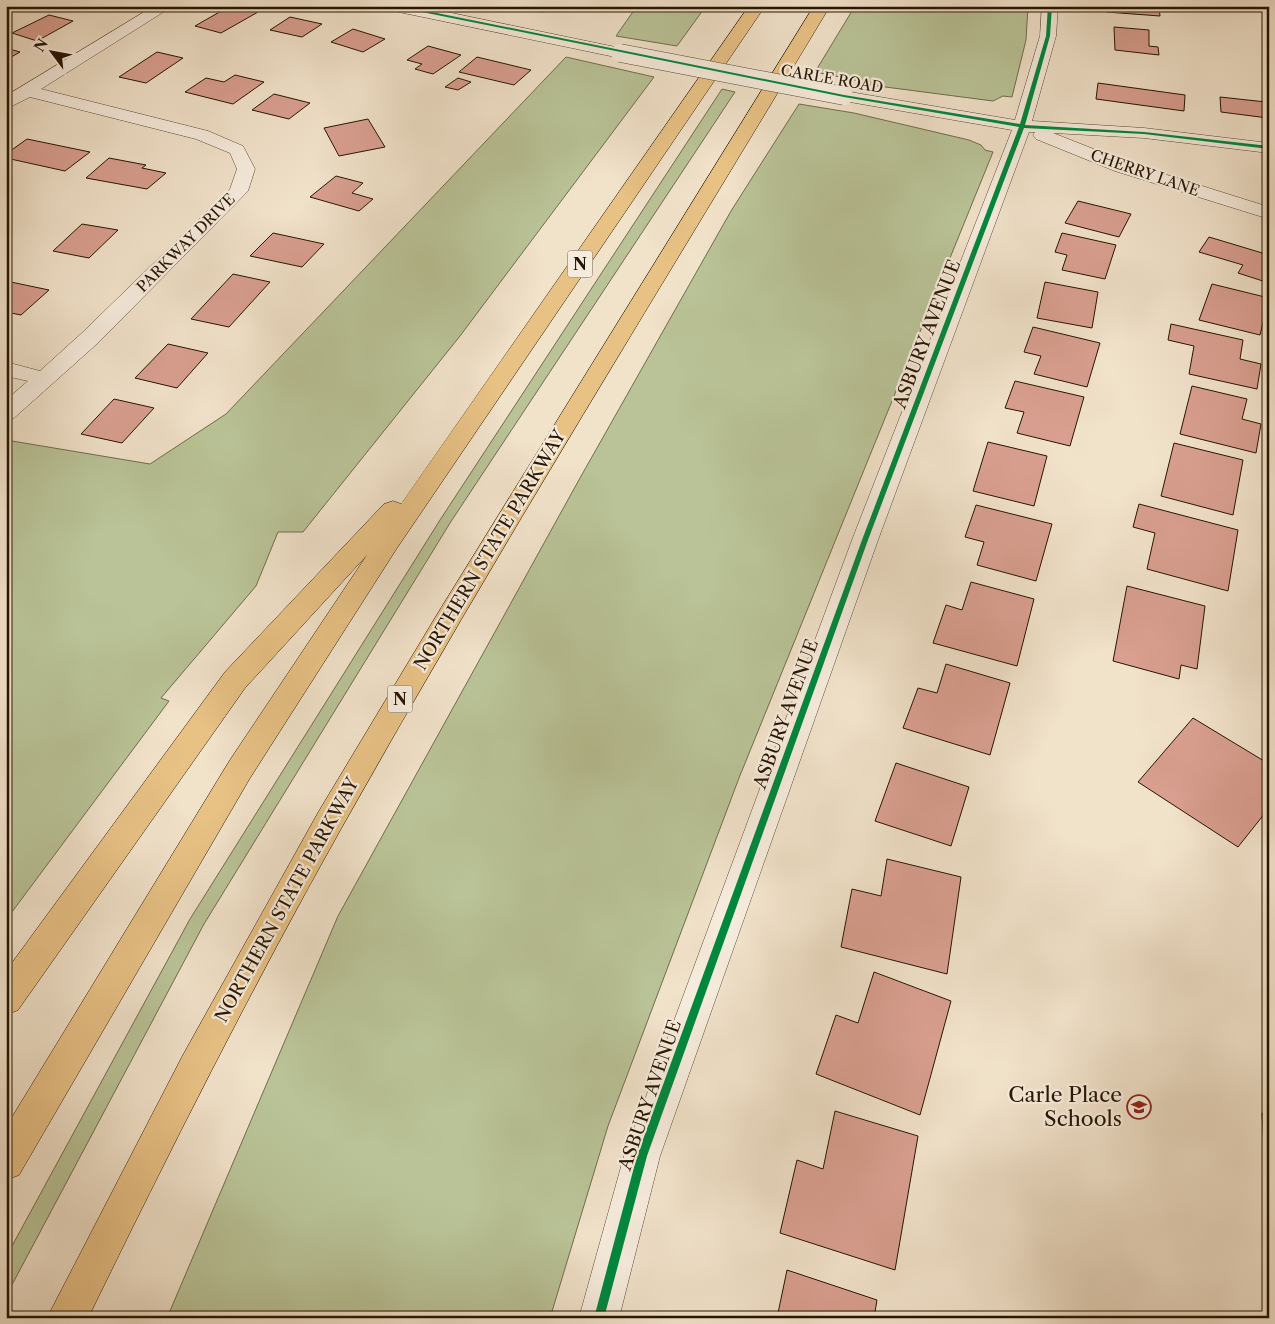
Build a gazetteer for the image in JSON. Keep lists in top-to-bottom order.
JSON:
{
  "streets": {
    "highway": ["N", "NORTHERN STATE PARKWAY"],
    "street": [
      "CARLE ROAD",
      "CHERRY LANE",
      "PARKWAY DRIVE",
      "ASBURY AVENUE"
    ]
  },
  "crossings": [
    ["CARLE ROAD", "CHERRY LANE"],
    ["CARLE ROAD", "ASBURY AVENUE"],
    ["CHERRY LANE", "ASBURY AVENUE"]
  ],
  "places": {
    "school or university": ["Carle Place Schools"]
  },
  "north": "top left"
}
